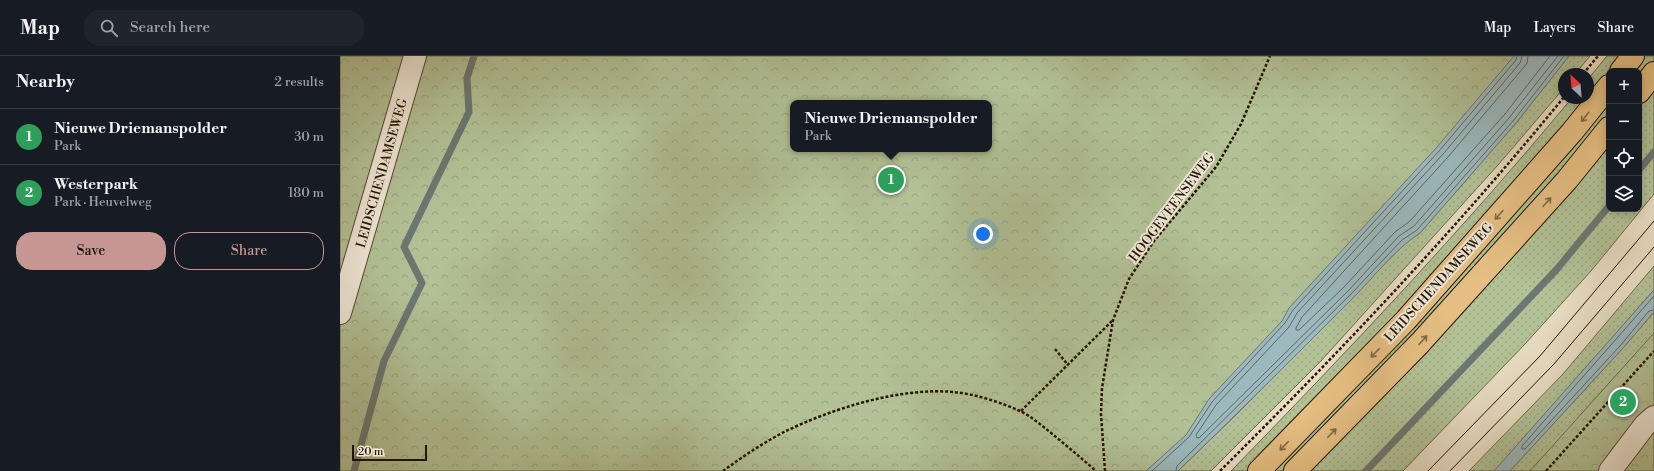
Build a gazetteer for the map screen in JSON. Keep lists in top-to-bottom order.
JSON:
{
  "streets": {
    "main road": ["LEIDSCHENDAMSEWEG"],
    "path": ["HOOGEVEENSEWEG"]
  },
  "scale_bar": "20 m",
  "north": "top left",
  "page": {
    "header": "Map",
    "search": "Search here",
    "nav": ["Map", "Layers", "Share"],
    "heading": ["Nearby", "2 results"],
    "map_buttons": ["+", "−"],
    "popup": ["Nieuwe Driemanspolder", "Park"],
    "list": [
      {
        "mark": "1",
        "name": "Nieuwe Driemanspolder",
        "note": "Park",
        "value": "30 m"
      },
      {
        "mark": "2",
        "name": "Westerpark",
        "note": "Park · Heuvelweg",
        "value": "180 m"
      }
    ],
    "pins": ["1", "2"],
    "buttons": ["Save", "Share"],
    "scale": "20 m"
  }
}
